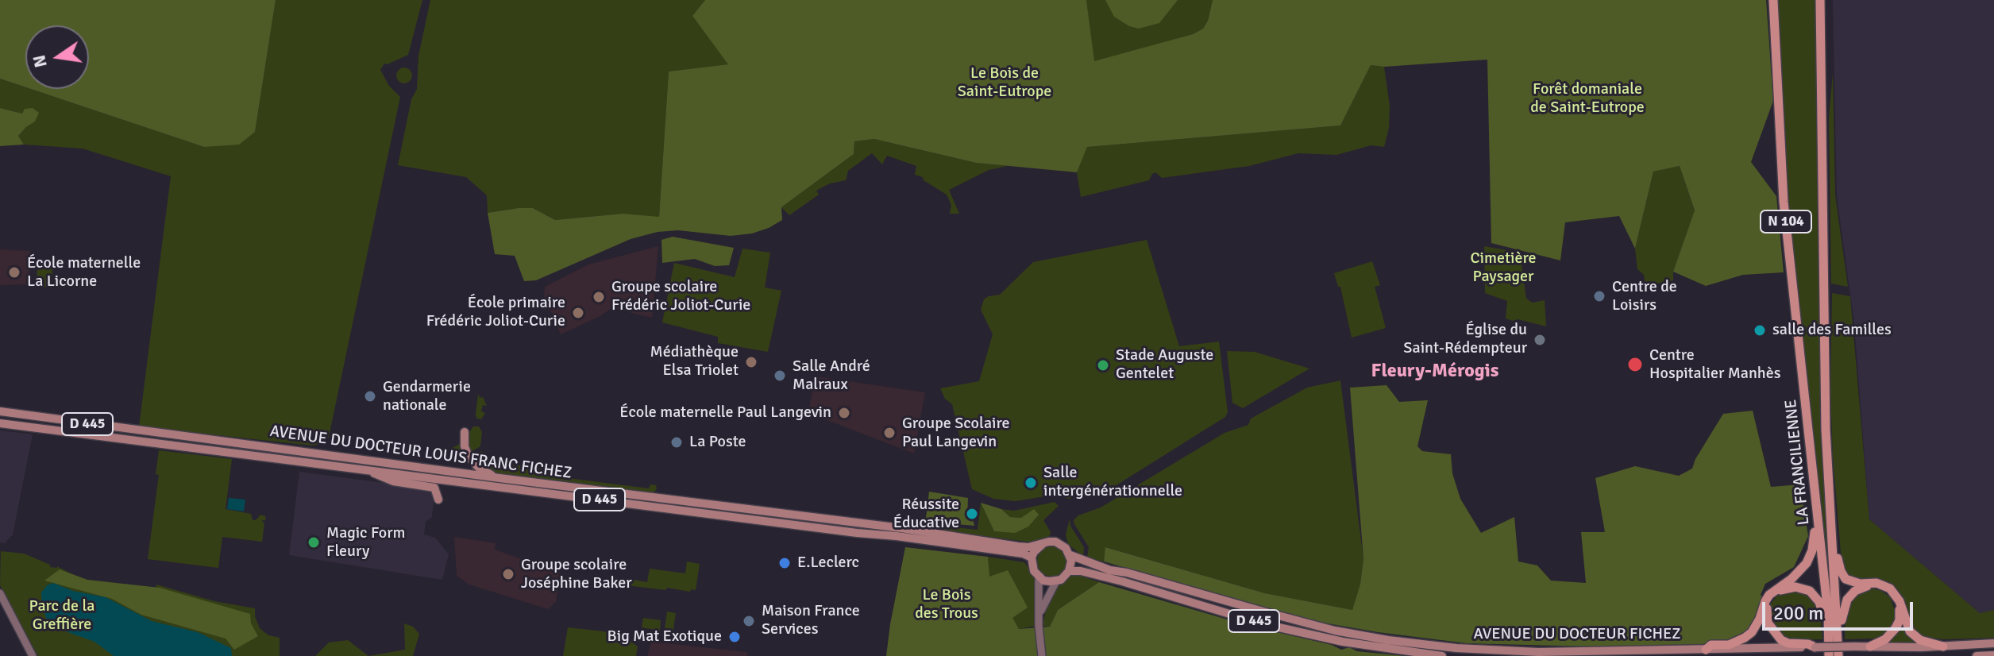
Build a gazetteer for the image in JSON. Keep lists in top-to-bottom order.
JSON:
{
  "streets": {
    "highway": ["N 104", "LA FRANCILIENNE"],
    "main road": ["D 445", "AVENUE DU DOCTEUR LOUIS FRANC FICHEZ", "AVENUE DU DOCTEUR FICHEZ"]
  },
  "crossings": [
    ["D 445", "AVENUE DU DOCTEUR LOUIS FRANC FICHEZ"],
    ["D 445", "LA FRANCILIENNE"],
    ["D 445", "AVENUE DU DOCTEUR FICHEZ"],
    ["AVENUE DU DOCTEUR LOUIS FRANC FICHEZ", "AVENUE DU DOCTEUR FICHEZ"]
  ],
  "districts": ["Fleury-Mérogis"],
  "parks": [
    "Le Bois de Saint-Eutrope",
    "Forêt domaniale de Saint-Eutrope",
    "Cimetière Paysager",
    "Le Bois des Trous",
    "Parc de la Greffière"
  ],
  "places": [
    "École maternelle La Licorne",
    "Centre de Loisirs",
    "Groupe scolaire Frédéric Joliot-Curie",
    "École primaire Frédéric Joliot-Curie",
    "salle des Familles",
    "Église du Saint-Rédempteur",
    "Médiathèque Elsa Triolet",
    "Centre Hospitalier Manhès",
    "Stade Auguste Gentelet",
    "Salle André Malraux",
    "Gendarmerie nationale",
    "École maternelle Paul Langevin",
    "Groupe Scolaire Paul Langevin",
    "La Poste",
    "Salle intergénérationnelle",
    "Réussite Éducative",
    "Magic Form Fleury",
    "E.Leclerc",
    "Groupe scolaire Joséphine Baker",
    "Maison France Services",
    "Big Mat Exotique"
  ],
  "scale_bar": "200 m",
  "north": "left"
}
